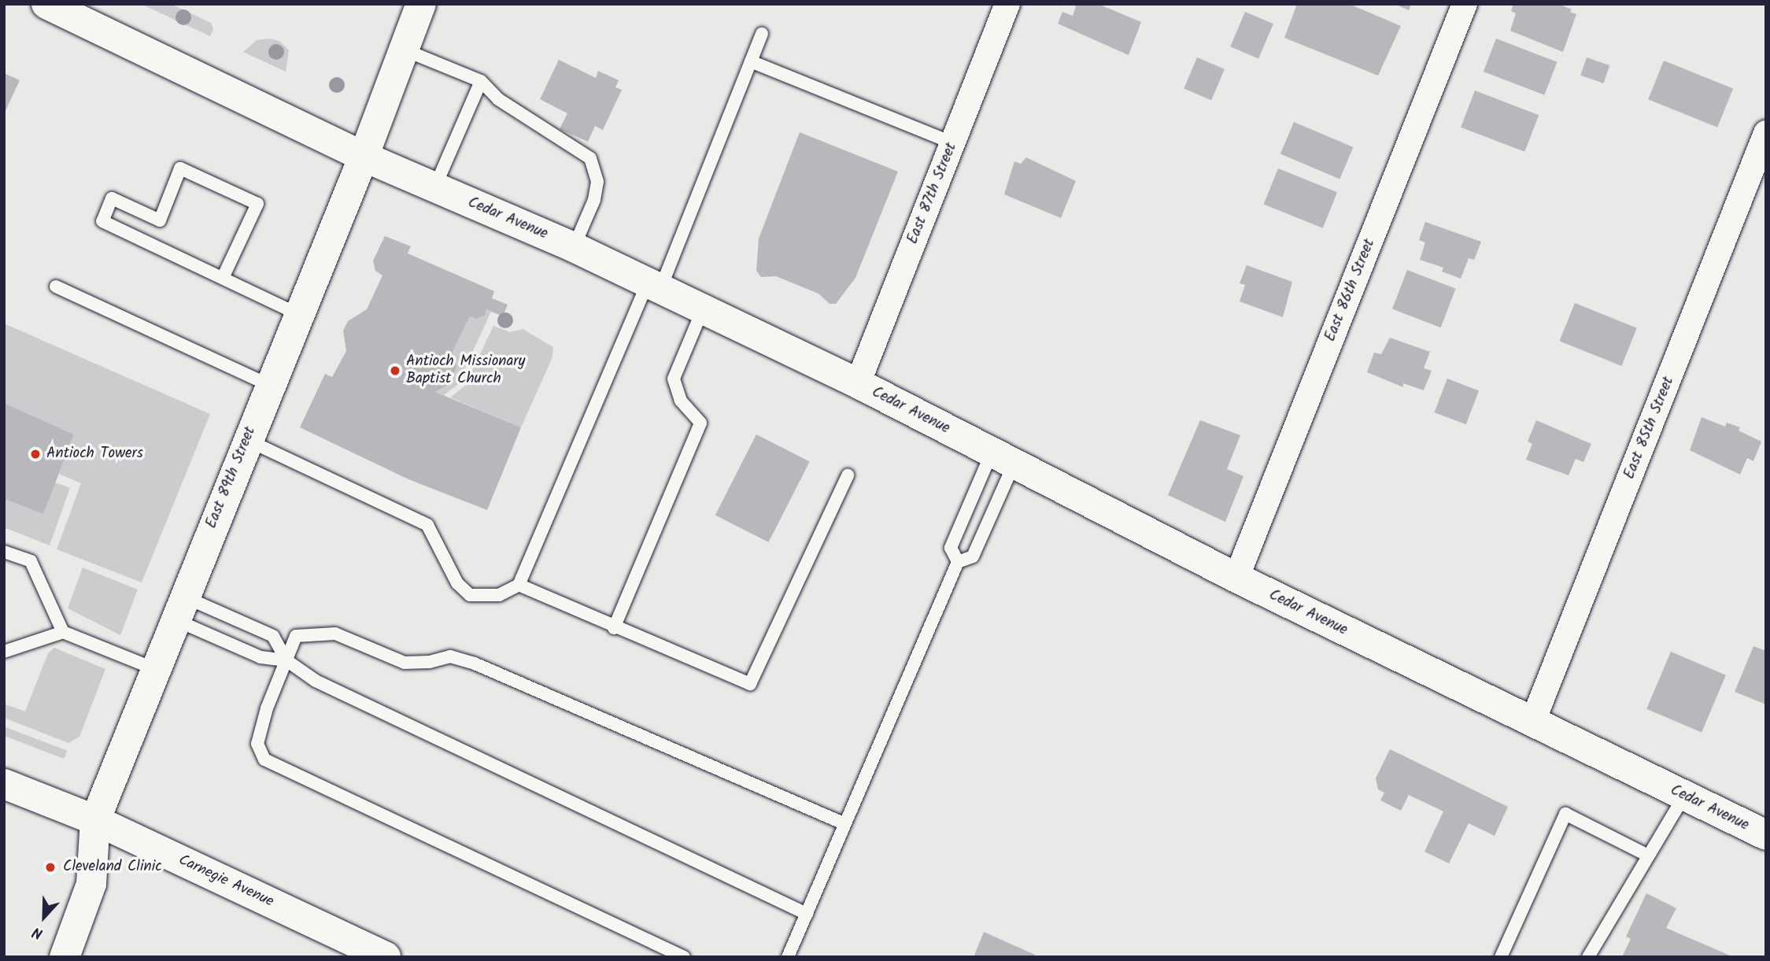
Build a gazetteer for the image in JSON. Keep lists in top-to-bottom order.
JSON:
{
  "streets": {
    "street": [
      "East 87th Street",
      "Cedar Avenue",
      "East 86th Street",
      "East 85th Street",
      "East 89th Street",
      "Carnegie Avenue"
    ]
  },
  "crossings": [
    ["East 87th Street", "Cedar Avenue"],
    ["Cedar Avenue", "East 86th Street"],
    ["Cedar Avenue", "East 85th Street"],
    ["Cedar Avenue", "East 89th Street"],
    ["East 89th Street", "Carnegie Avenue"]
  ],
  "places": ["Antioch Missionary Baptist Church", "Antioch Towers", "Cleveland Clinic"],
  "north": "bottom"
}
